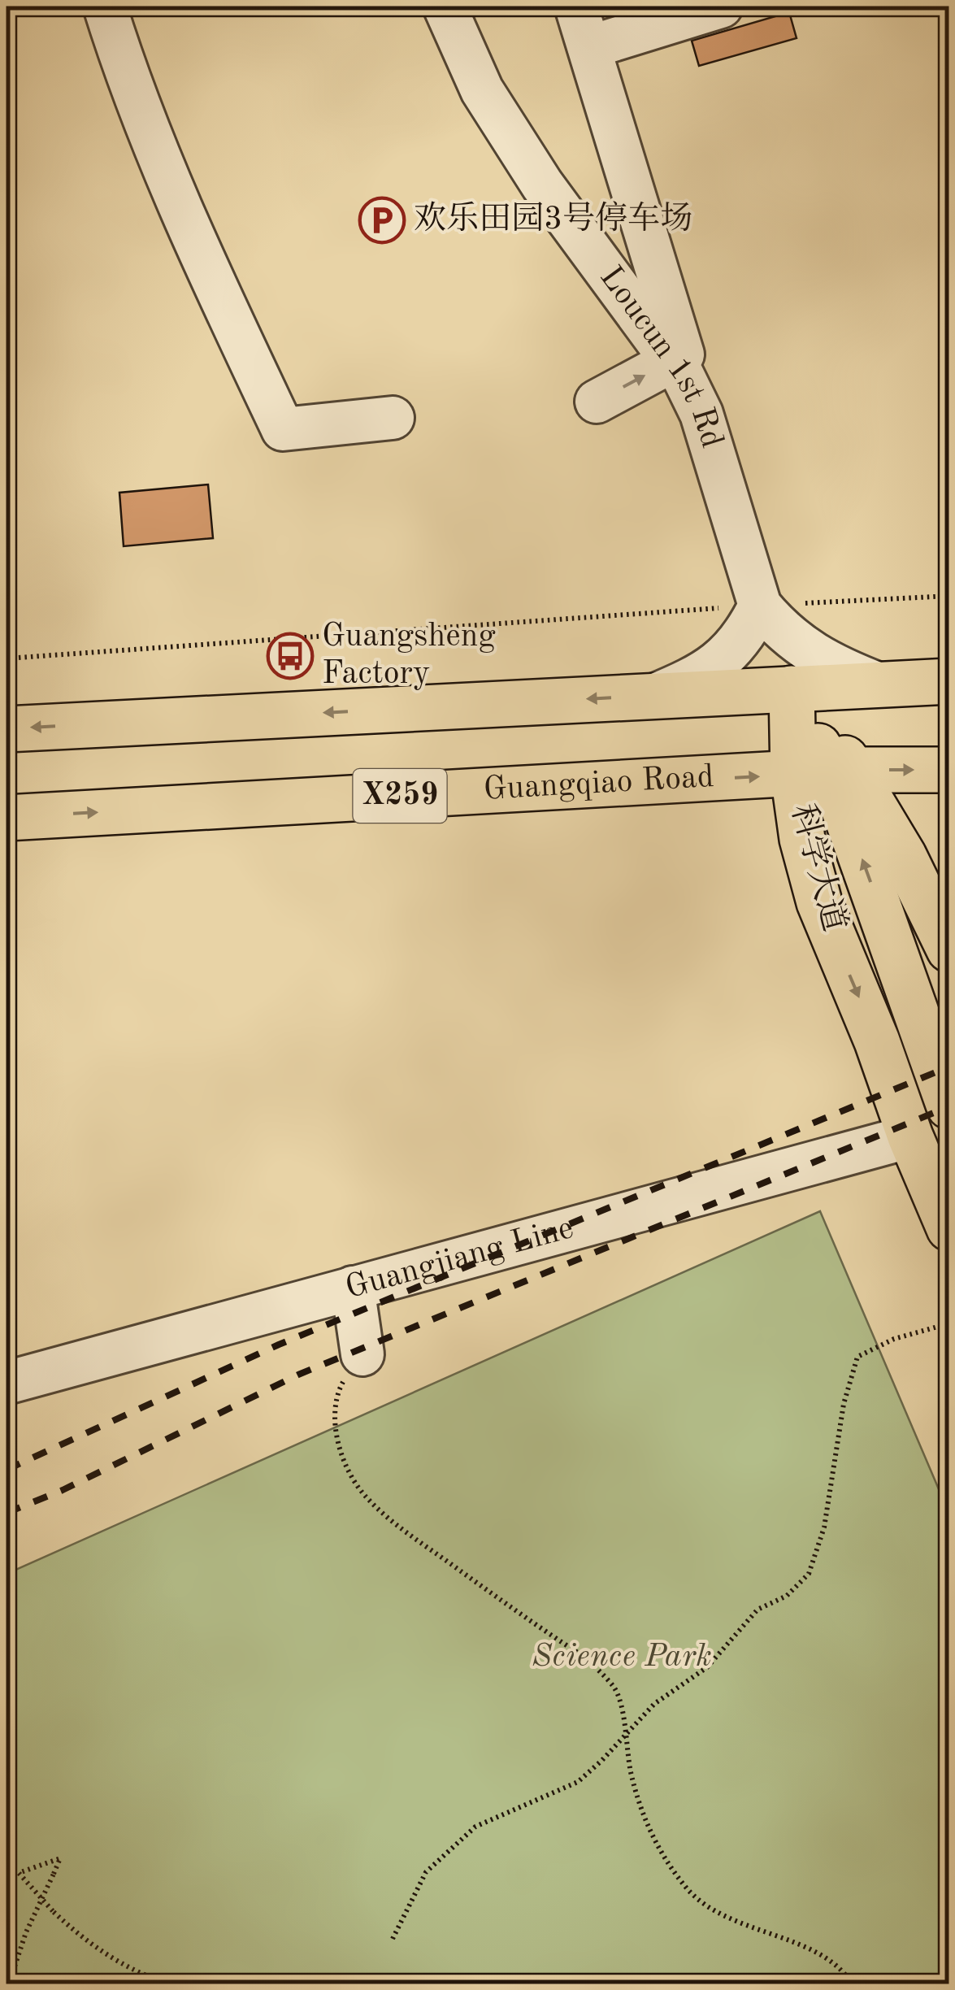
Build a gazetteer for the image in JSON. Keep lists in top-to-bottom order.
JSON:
{
  "streets": {
    "main road": ["Guangqiao Road", "X259", "科学大道"],
    "street": ["Loucun 1st Rd", "Guangjiang Line"]
  },
  "crossings": [
    ["Guangqiao Road", "科学大道"],
    ["科学大道", "Guangjiang Line"]
  ],
  "parks": ["Science Park"],
  "places": {
    "parking": ["欢乐田园3号停车场"],
    "bus stop": ["Guangsheng Factory"]
  }
}
